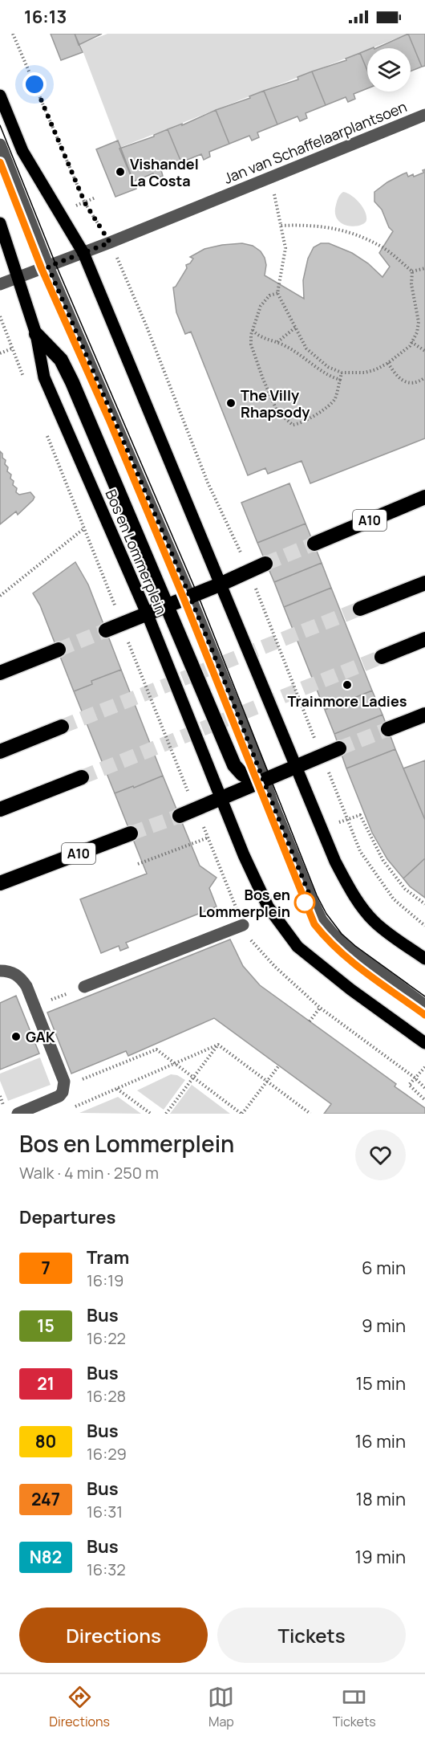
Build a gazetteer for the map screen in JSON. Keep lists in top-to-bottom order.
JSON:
{
  "streets": {
    "highway": ["A10"],
    "main road": ["Bos en Lommerplein"],
    "street": ["Jan van Schaffelaarplantsoen"]
  },
  "crossings": [
    ["Jan van Schaffelaarplantsoen", "Bos en Lommerplein"]
  ],
  "places": [
    "Vishandel La Costa",
    "The Villy Rhapsody",
    "Trainmore Ladies",
    "Bos en Lommerplein",
    "GAK"
  ],
  "lines": ["tram line 7"],
  "page": {
    "status": "16:13",
    "heading": [
      ["Bos en Lommerplein", "Walk · 4 min · 250 m"],
      "Departures"
    ],
    "list": [
      {
        "mark": "7",
        "name": "Tram",
        "note": "16:19",
        "value": "6 min"
      },
      {
        "mark": "15",
        "name": "Bus",
        "note": "16:22",
        "value": "9 min"
      },
      {
        "mark": "21",
        "name": "Bus",
        "note": "16:28",
        "value": "15 min"
      },
      {
        "mark": "80",
        "name": "Bus",
        "note": "16:29",
        "value": "16 min"
      },
      {
        "mark": "247",
        "name": "Bus",
        "note": "16:31",
        "value": "18 min"
      },
      {
        "mark": "N82",
        "name": "Bus",
        "note": "16:32",
        "value": "19 min"
      }
    ],
    "buttons": ["Directions", "Tickets"],
    "tabs": ["Directions", "Map", "Tickets"]
  }
}
